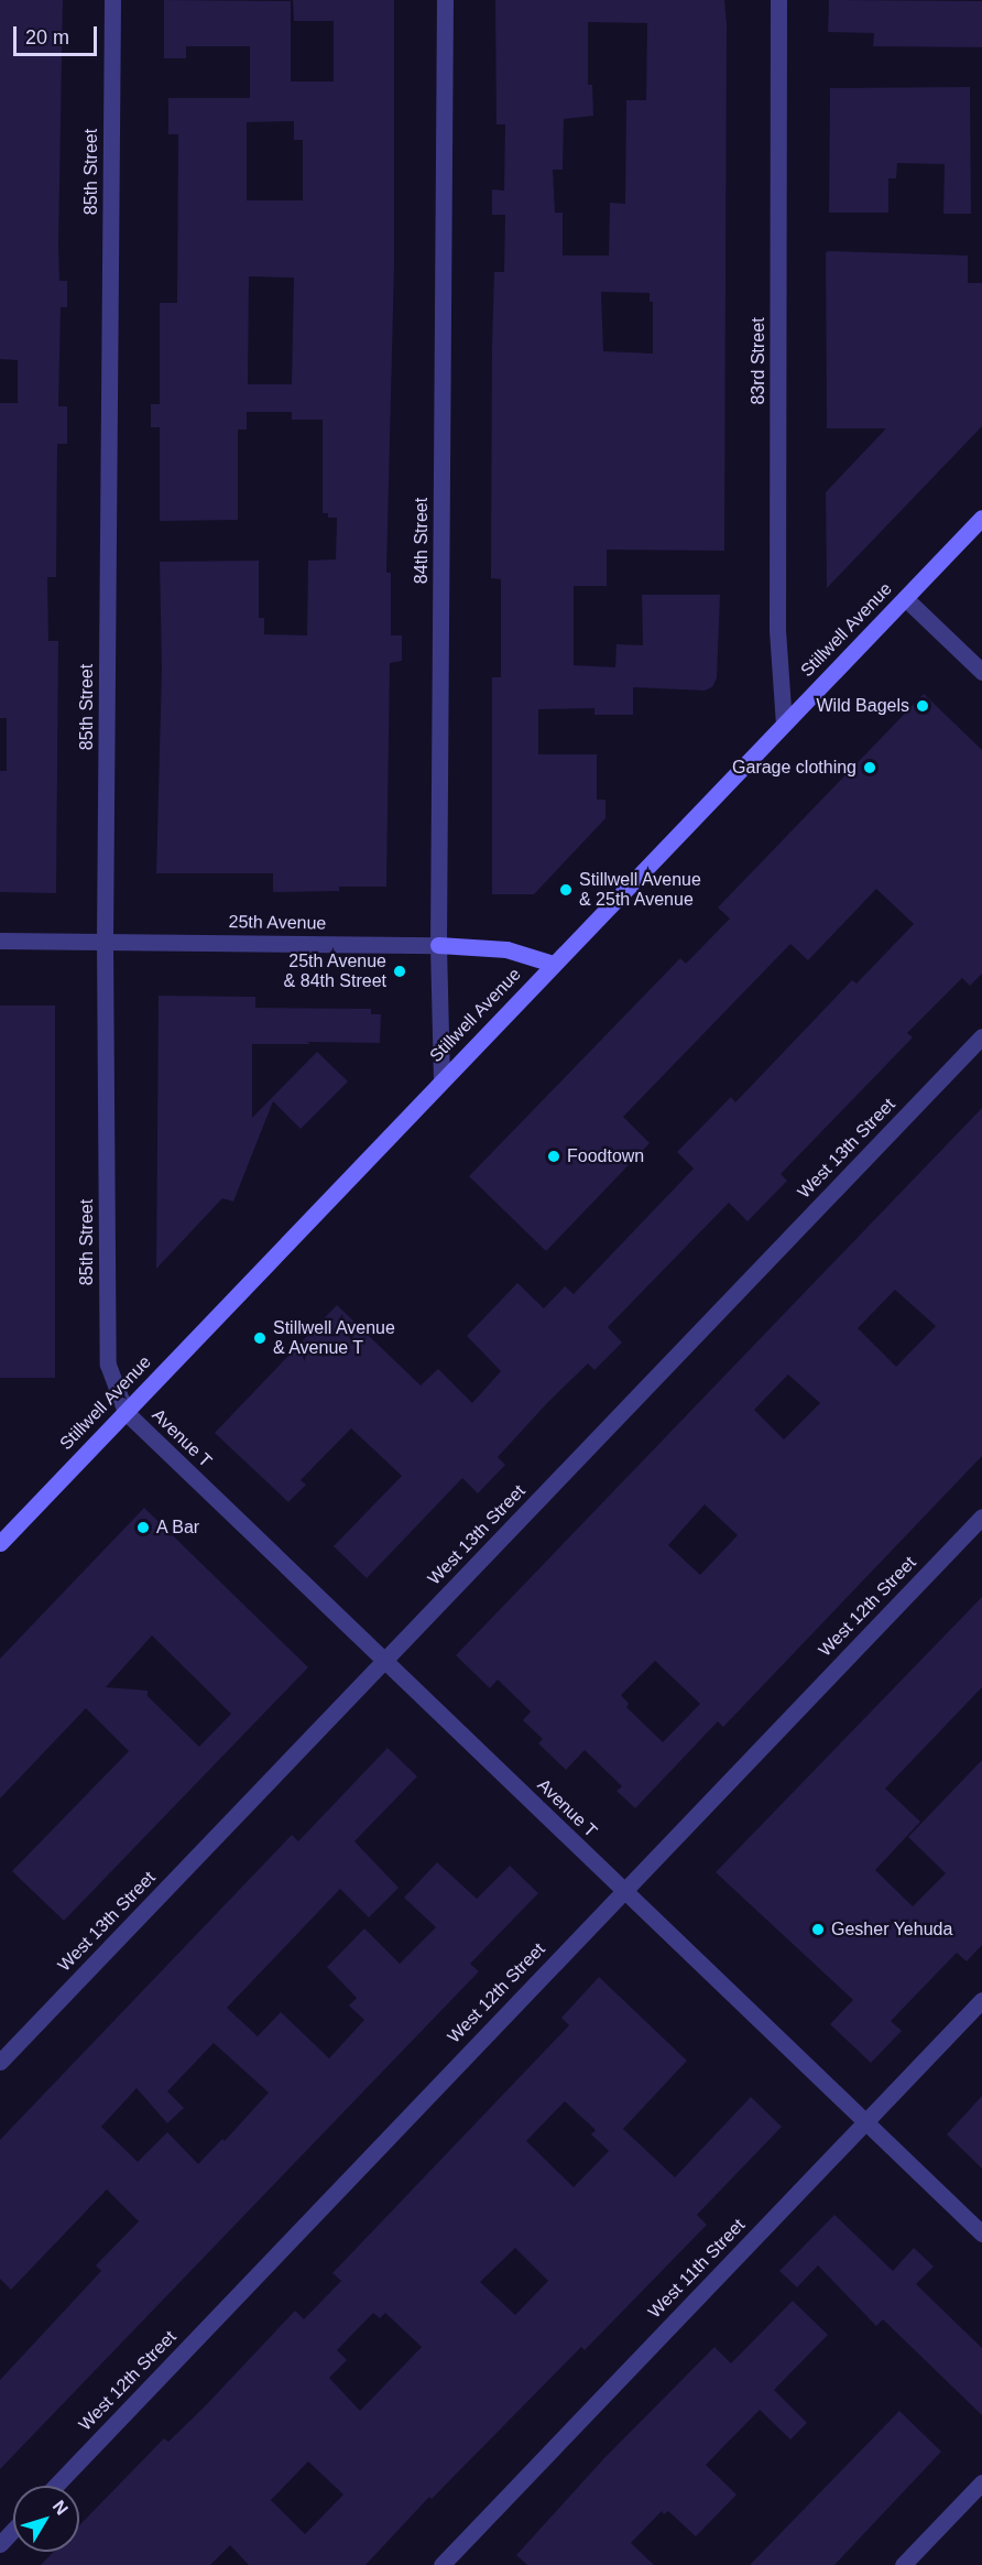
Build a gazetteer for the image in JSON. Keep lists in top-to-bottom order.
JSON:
{
  "streets": {
    "main road": ["Stillwell Avenue", "25th Avenue"],
    "street": [
      "85th Street",
      "83rd Street",
      "84th Street",
      "West 13th Street",
      "Avenue T",
      "West 12th Street",
      "West 11th Street"
    ]
  },
  "crossings": [
    ["85th Street", "Stillwell Avenue"],
    ["85th Street", "25th Avenue"],
    ["85th Street", "Avenue T"],
    ["83rd Street", "Stillwell Avenue"],
    ["84th Street", "Stillwell Avenue"],
    ["84th Street", "25th Avenue"],
    ["Stillwell Avenue", "25th Avenue"],
    ["Stillwell Avenue", "Avenue T"],
    ["West 13th Street", "Avenue T"],
    ["Avenue T", "West 12th Street"],
    ["Avenue T", "West 11th Street"]
  ],
  "places": [
    "Wild Bagels",
    "Garage clothing",
    "Stillwell Avenue & 25th Avenue",
    "25th Avenue & 84th Street",
    "Foodtown",
    "Stillwell Avenue & Avenue T",
    "A Bar",
    "Gesher Yehuda"
  ],
  "scale_bar": "20 m",
  "north": "top right"
}
